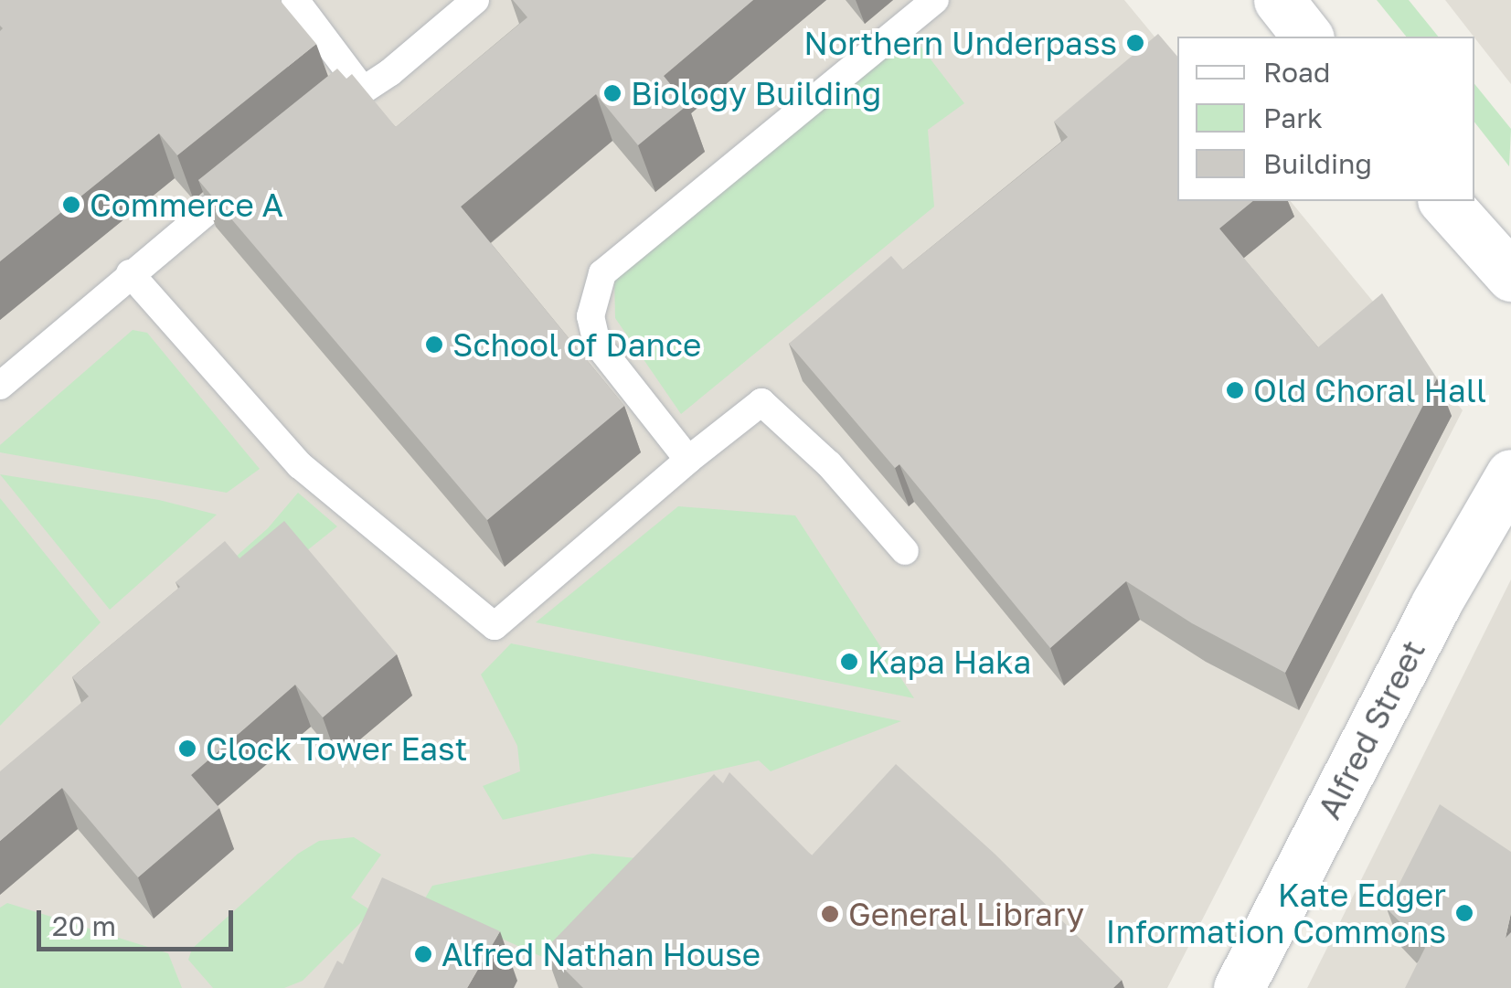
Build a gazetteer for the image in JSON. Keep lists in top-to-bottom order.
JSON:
{
  "streets": {
    "street": ["Alfred Street"]
  },
  "places": [
    "Northern Underpass",
    "Biology Building",
    "Commerce A",
    "School of Dance",
    "Old Choral Hall",
    "Kapa Haka",
    "Clock Tower East",
    "Kate Edger Information Commons",
    "General Library",
    "Alfred Nathan House"
  ],
  "legend": ["Road", "Park", "Building"],
  "scale_bar": "20 m"
}
